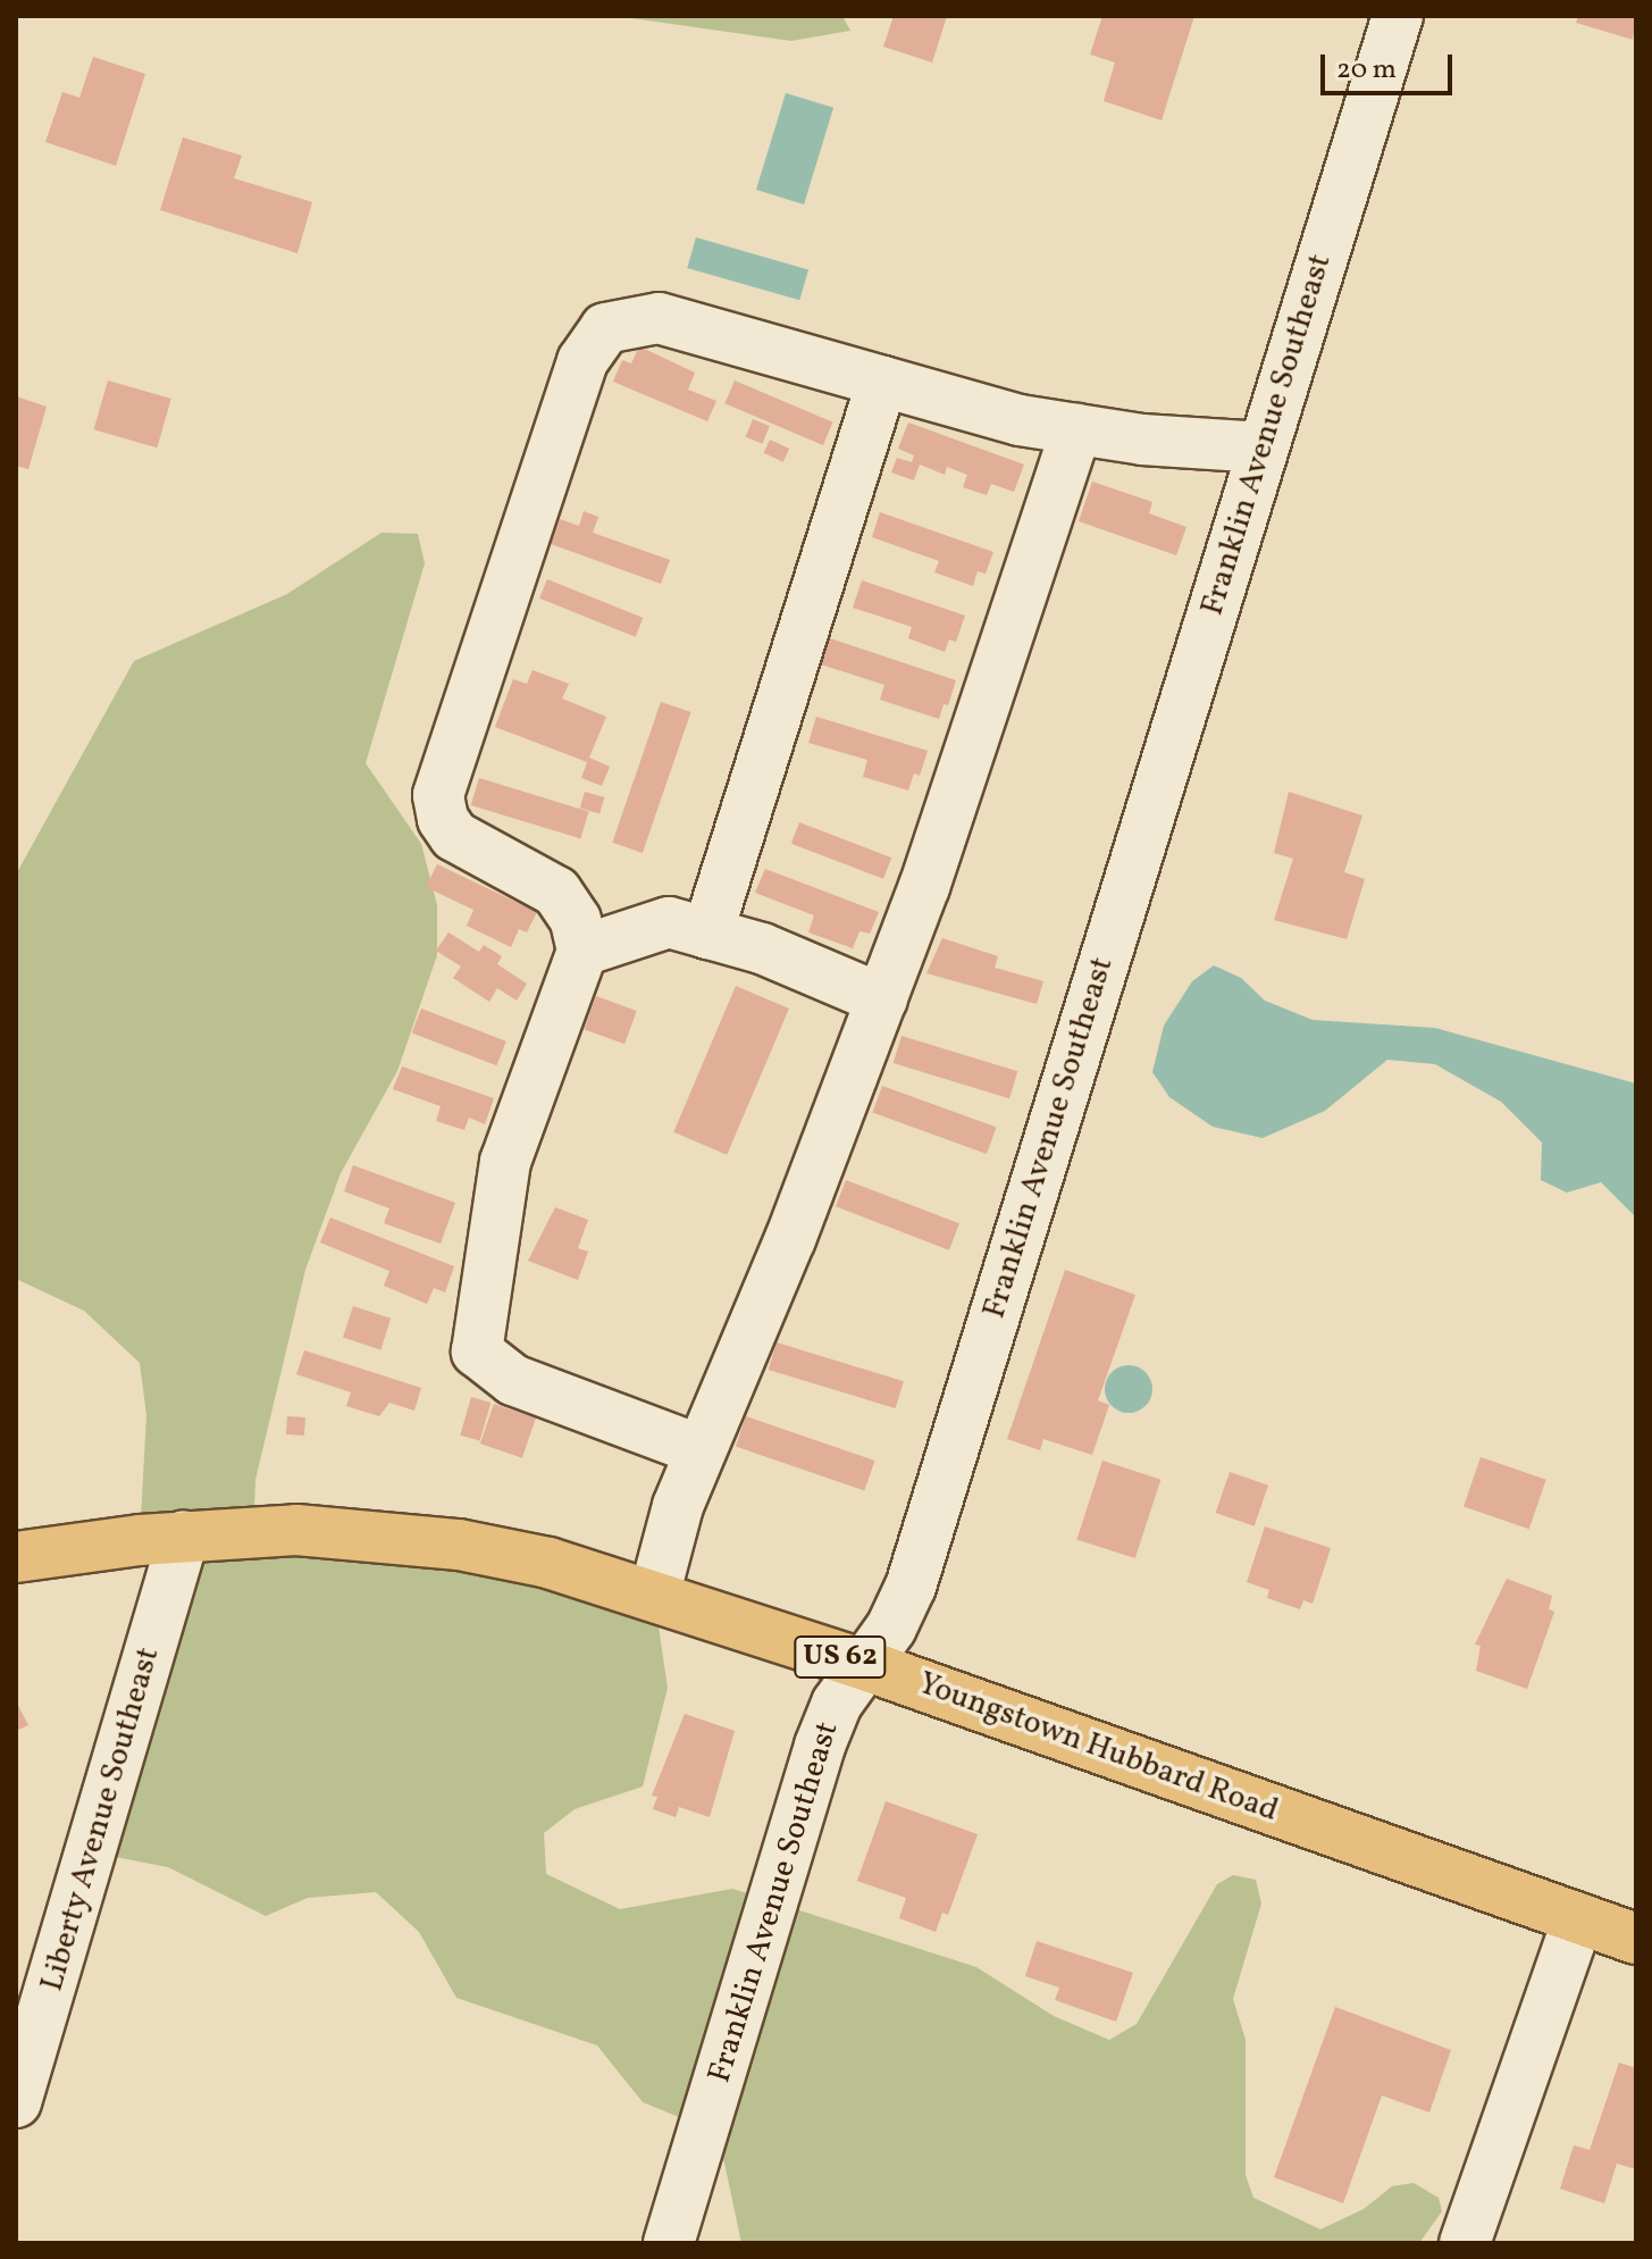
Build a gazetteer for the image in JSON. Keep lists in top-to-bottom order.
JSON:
{
  "streets": {
    "main road": ["US 62", "Youngstown Hubbard Road"],
    "street": ["Franklin Avenue Southeast", "Liberty Avenue Southeast"]
  },
  "crossings": [
    ["Franklin Avenue Southeast", "Youngstown Hubbard Road"],
    ["Youngstown Hubbard Road", "Liberty Avenue Southeast"]
  ],
  "scale_bar": "20 m"
}
